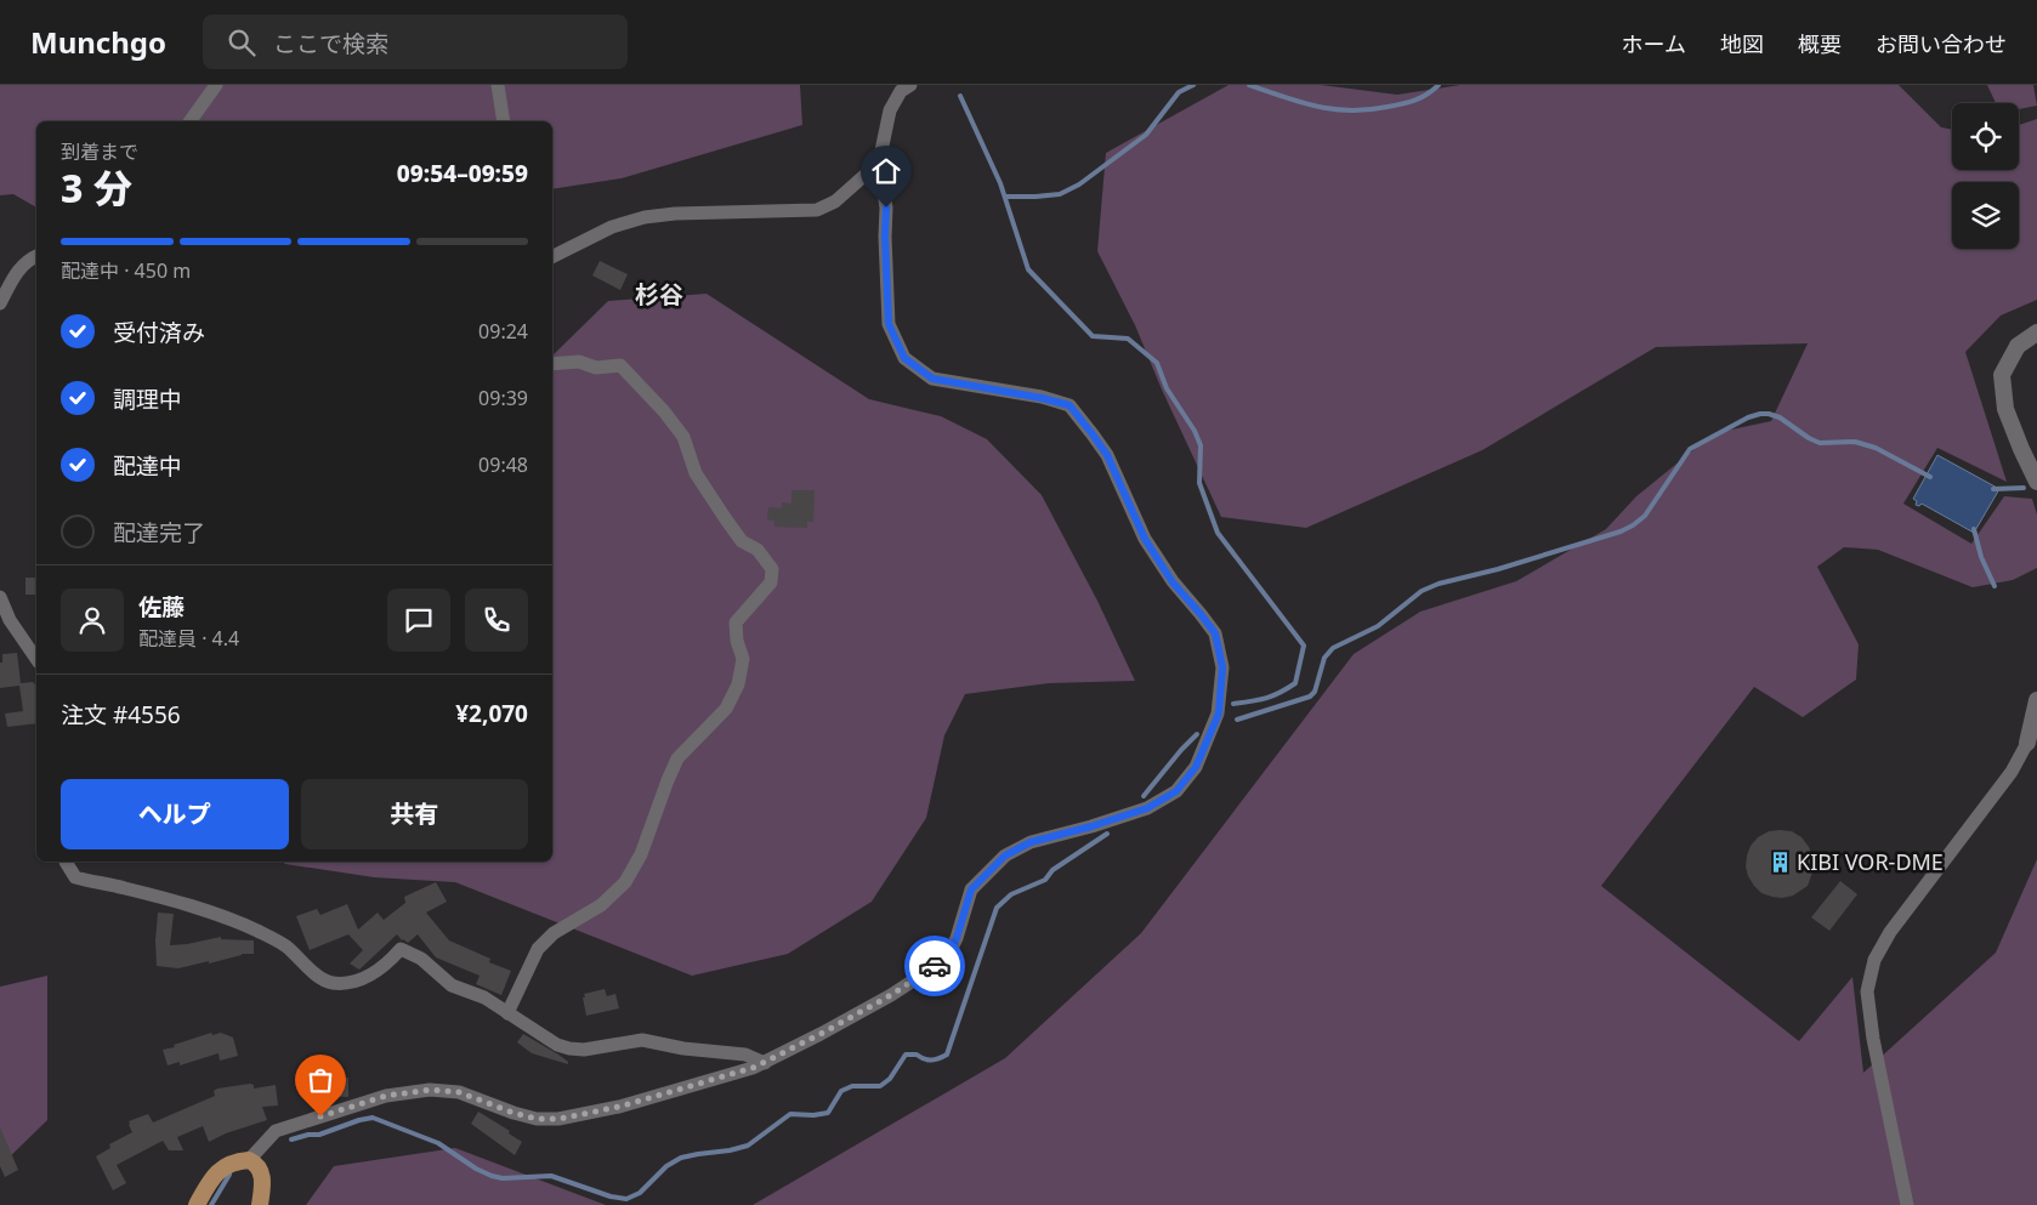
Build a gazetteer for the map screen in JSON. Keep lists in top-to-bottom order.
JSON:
{
  "districts": ["杉谷"],
  "places": {
    "building": ["KIBI VOR-DME"]
  },
  "page": {
    "header": "Munchgo",
    "search": "ここで検索",
    "nav": [
      "ホーム",
      "地図",
      "概要",
      "お問い合わせ"
    ],
    "heading": ["3 分", "到着まで", "09:54–09:59"],
    "panel": [
      "佐藤",
      "配達員 · 4.4",
      "注文 #4556",
      "¥2,070"
    ],
    "bar": "配達中 · 450 m",
    "list": [
      ["受付済み", "09:24"],
      ["調理中", "09:39"],
      ["配達中", "09:48"],
      "配達完了"
    ],
    "buttons": ["ヘルプ", "共有"]
  }
}
